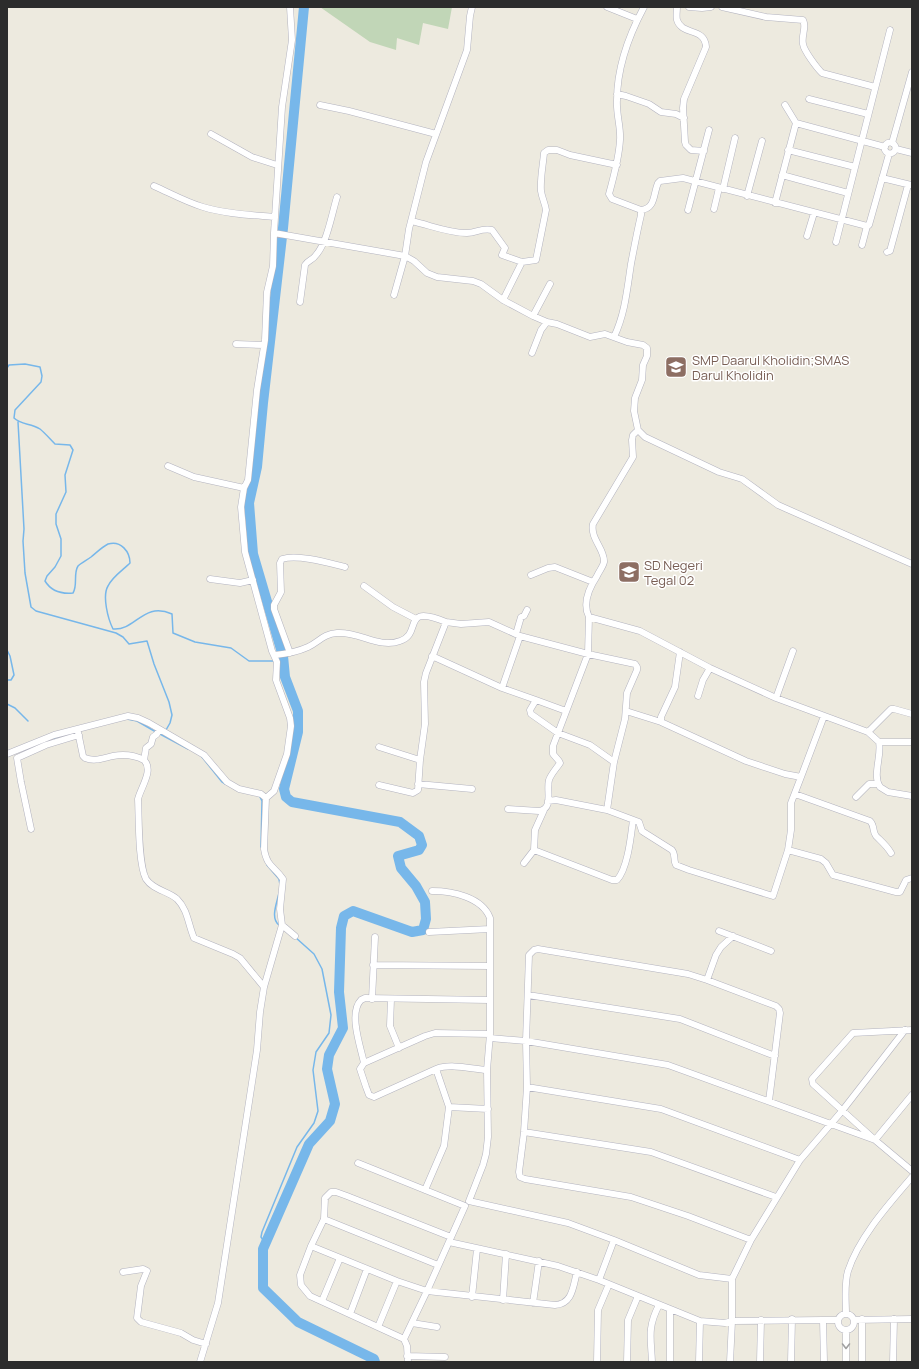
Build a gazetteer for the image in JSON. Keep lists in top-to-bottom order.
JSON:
{
  "places": {
    "school or university": ["SMP Daarul Kholidin;SMAS Darul Kholidin", "SD Negeri Tegal 02"]
  }
}
